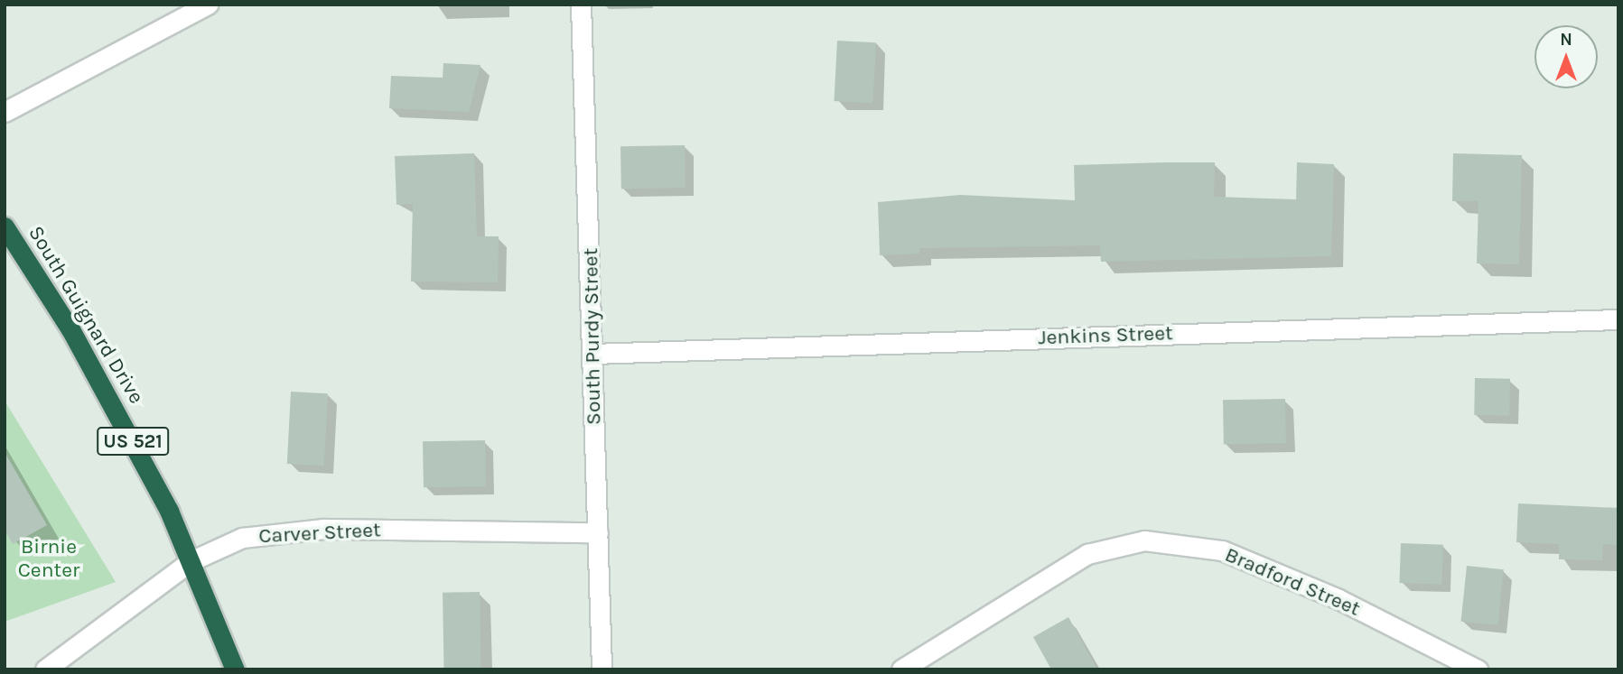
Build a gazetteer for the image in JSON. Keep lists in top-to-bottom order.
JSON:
{
  "streets": {
    "highway": ["South Guignard Drive", "US 521"],
    "street": [
      "Jenkins Street",
      "South Purdy Street",
      "Carver Street",
      "Bradford Street"
    ]
  },
  "crossings": [
    ["South Guignard Drive", "Carver Street"],
    ["Jenkins Street", "South Purdy Street"],
    ["South Purdy Street", "Carver Street"]
  ],
  "parks": ["Birnie Center"],
  "north": "top"
}
